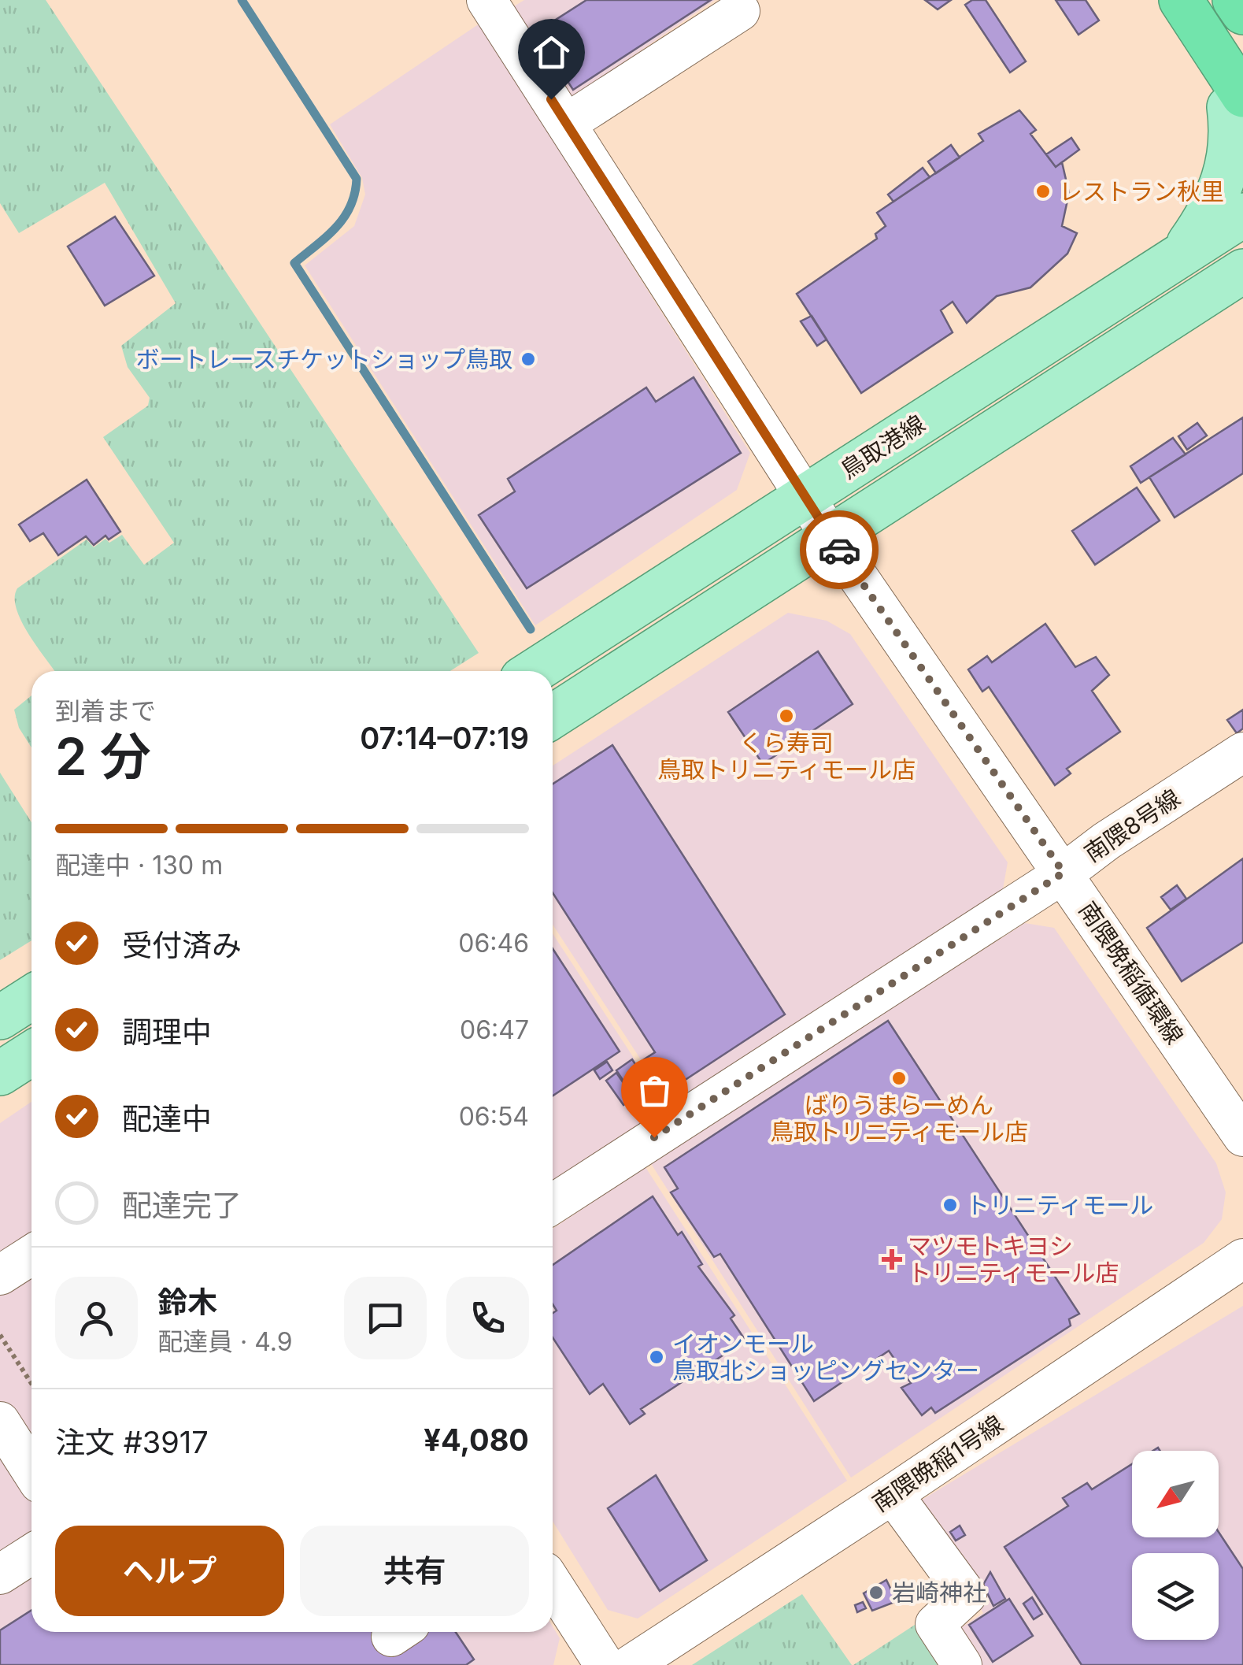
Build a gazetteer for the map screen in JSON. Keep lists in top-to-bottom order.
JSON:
{
  "streets": {
    "main road": ["鳥取港線"],
    "street": ["南隈8号線", "南隈晩稲循環線", "南隈晩稲1号線"]
  },
  "crossings": [
    ["鳥取港線", "南隈晩稲循環線"],
    ["南隈8号線", "南隈晩稲循環線"]
  ],
  "places": {
    "other": [
      "レストラン秋里",
      "ボートレースチケットショップ鳥取",
      "くら寿司 鳥取トリニティモール店",
      "ばりうまらーめん 鳥取トリニティモール店",
      "トリニティモール",
      "イオンモール 鳥取北ショッピングセンター",
      "岩崎神社"
    ],
    "health": ["マツモトキヨシ トリニティモール店"]
  },
  "north": "bottom left",
  "page": {
    "heading": ["2 分", "到着まで", "07:14–07:19"],
    "panel": [
      "鈴木",
      "配達員 · 4.9",
      "注文 #3917",
      "¥4,080"
    ],
    "bar": "配達中 · 130 m",
    "list": [
      ["受付済み", "06:46"],
      ["調理中", "06:47"],
      ["配達中", "06:54"],
      "配達完了"
    ],
    "buttons": ["ヘルプ", "共有"]
  }
}
